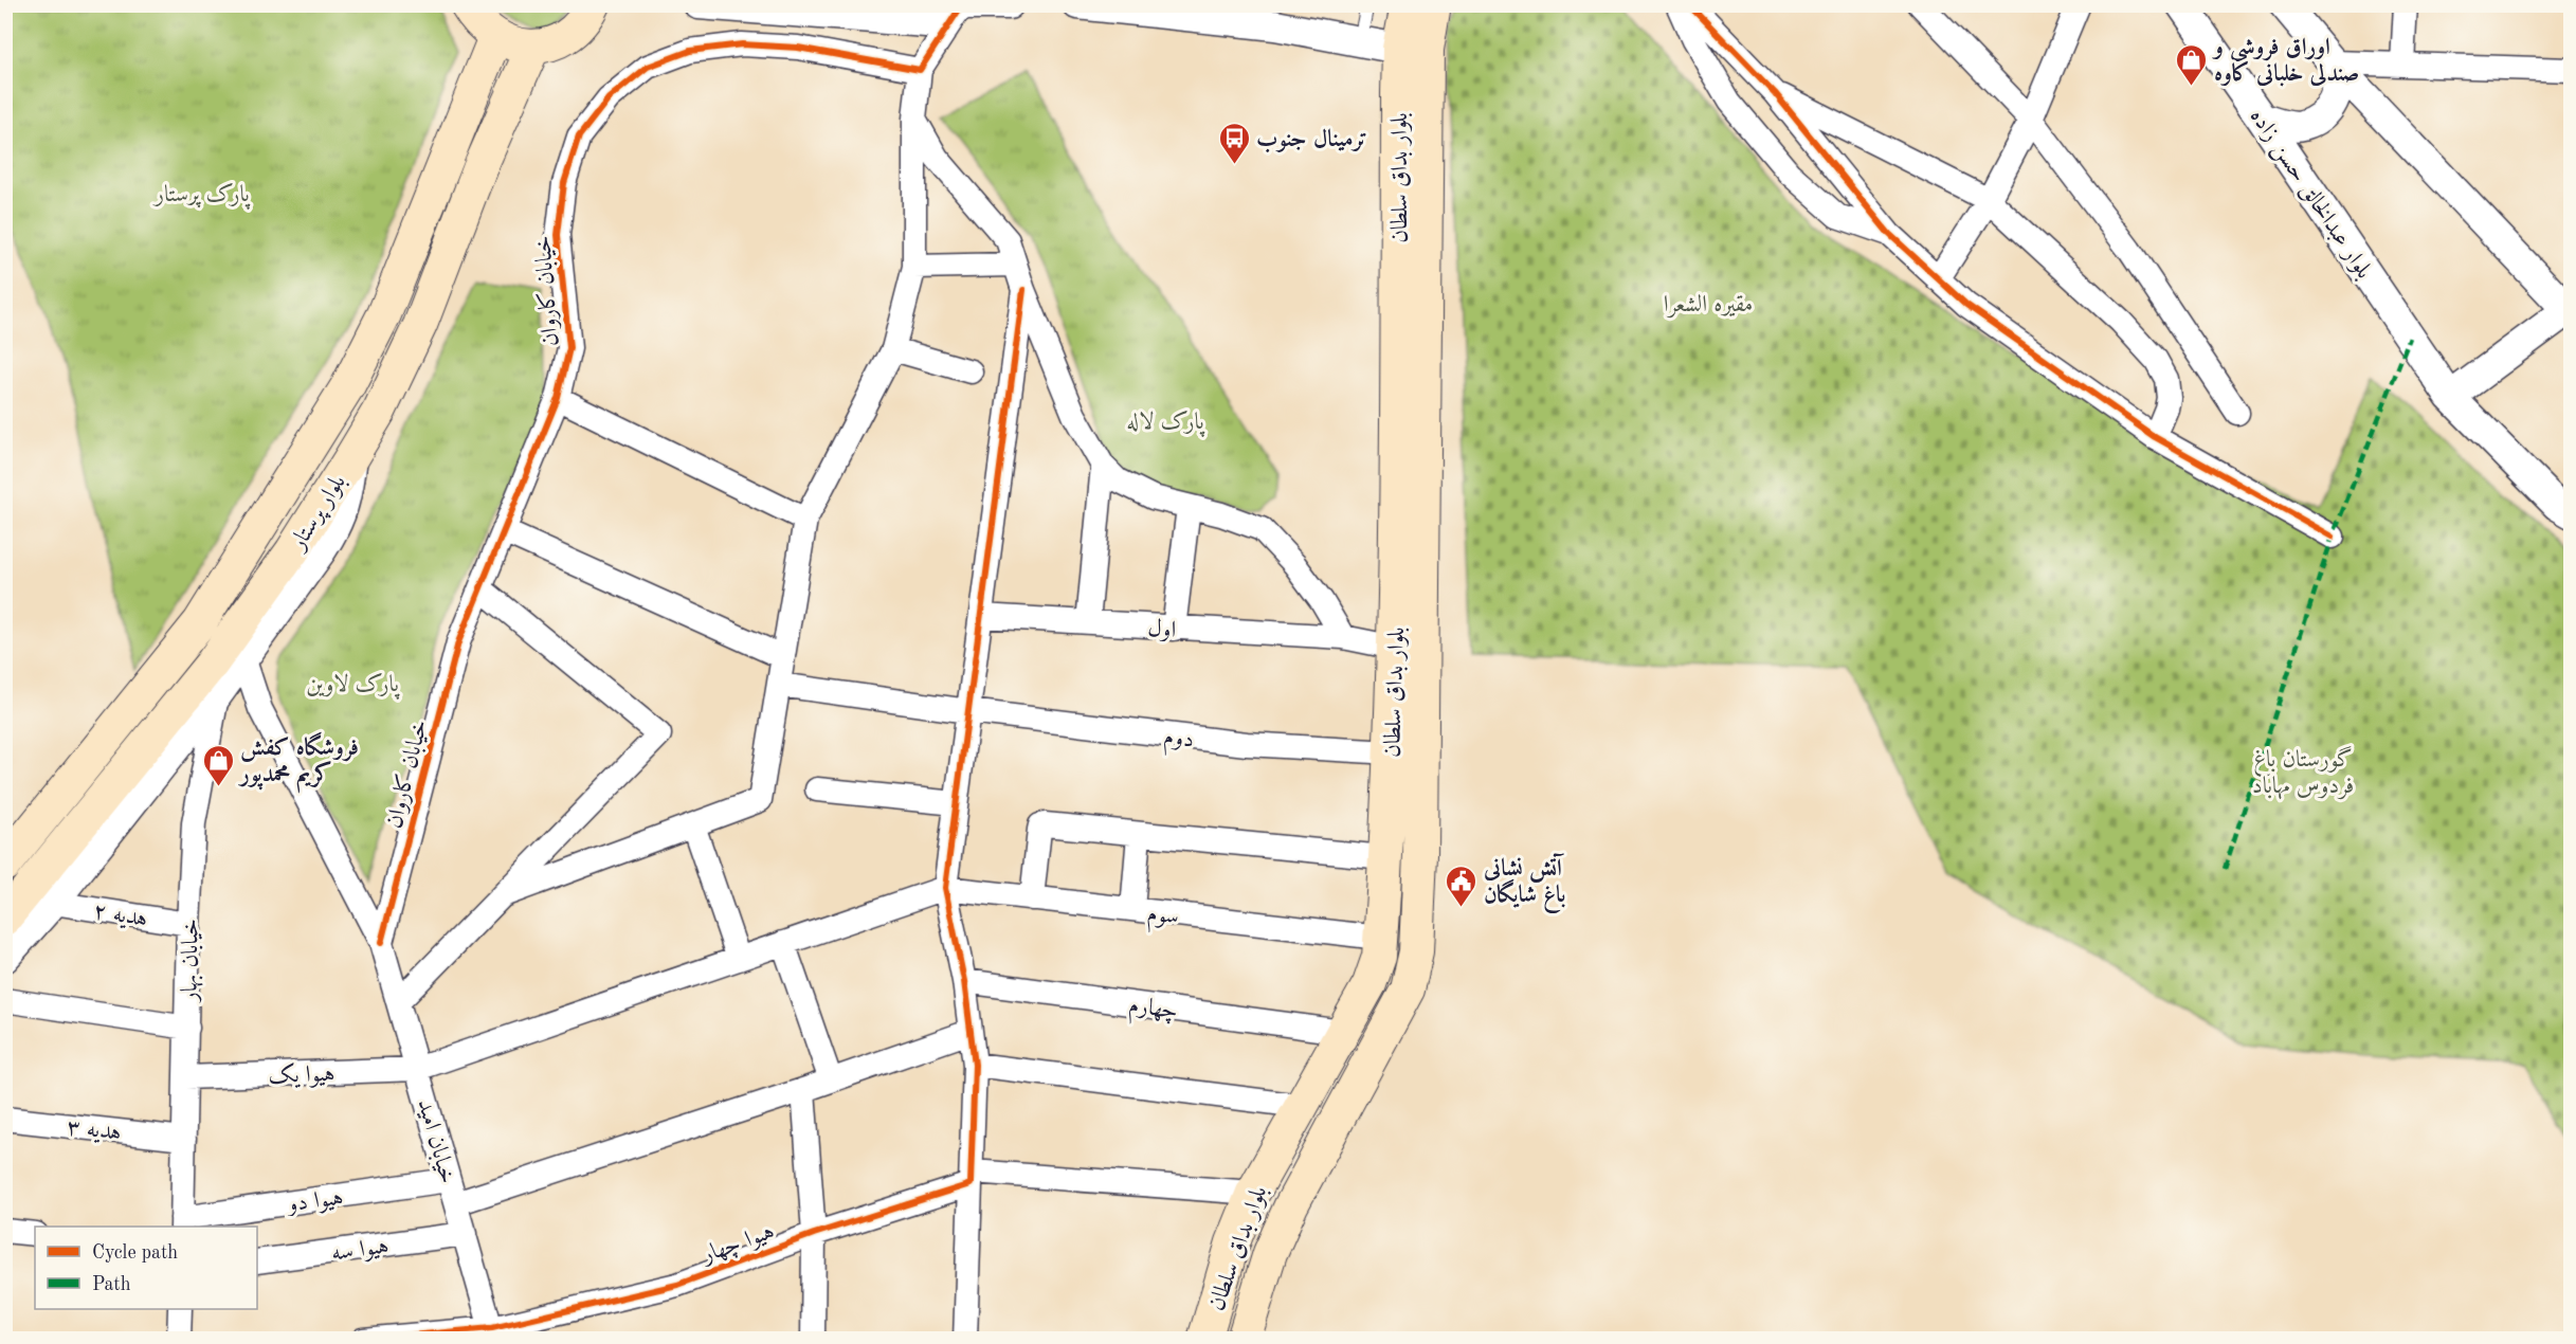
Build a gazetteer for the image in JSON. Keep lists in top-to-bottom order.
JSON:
{
  "streets": {
    "main road": ["بلوار بداق سلطان", "بلوار پرستار"],
    "street": [
      "بلوار عبدالخالق حسن زاده",
      "خیابان کاروان",
      "اول",
      "دوم",
      "هدیه ۲",
      "سوم",
      "خیابان بهار",
      "چهارم",
      "هیوا یک",
      "هدیه ۳",
      "خیابان امید",
      "هیوا دو",
      "هیوا چهار",
      "هیوا سه"
    ]
  },
  "crossings": [
    ["بلوار بداق سلطان", "اول"],
    ["بلوار بداق سلطان", "دوم"],
    ["بلوار بداق سلطان", "سوم"],
    ["بلوار بداق سلطان", "چهارم"],
    ["خیابان کاروان", "خیابان امید"],
    ["هدیه ۲", "خیابان بهار"],
    ["سوم", "هیوا یک"],
    ["خیابان بهار", "هیوا یک"],
    ["خیابان بهار", "هدیه ۳"],
    ["خیابان بهار", "هیوا دو"],
    ["هیوا یک", "خیابان امید"],
    ["خیابان امید", "هیوا دو"],
    ["خیابان امید", "هیوا چهار"],
    ["خیابان امید", "هیوا سه"]
  ],
  "parks": [
    "پارک پرستار",
    "مقیره الشعرا",
    "پارک لاله",
    "پارک لاوین",
    "گورستان باغ فردوس مهاباد"
  ],
  "places": {
    "shop": ["اوراق فروشی و صندلی خلبانی کاوه", "فروشگاه کفش کریم محمدپور"],
    "bus stop": ["ترمینال جنوب"],
    "public building": ["آتش نشانی باغ شایگان"]
  },
  "legend": ["Cycle path", "Path"]
}
